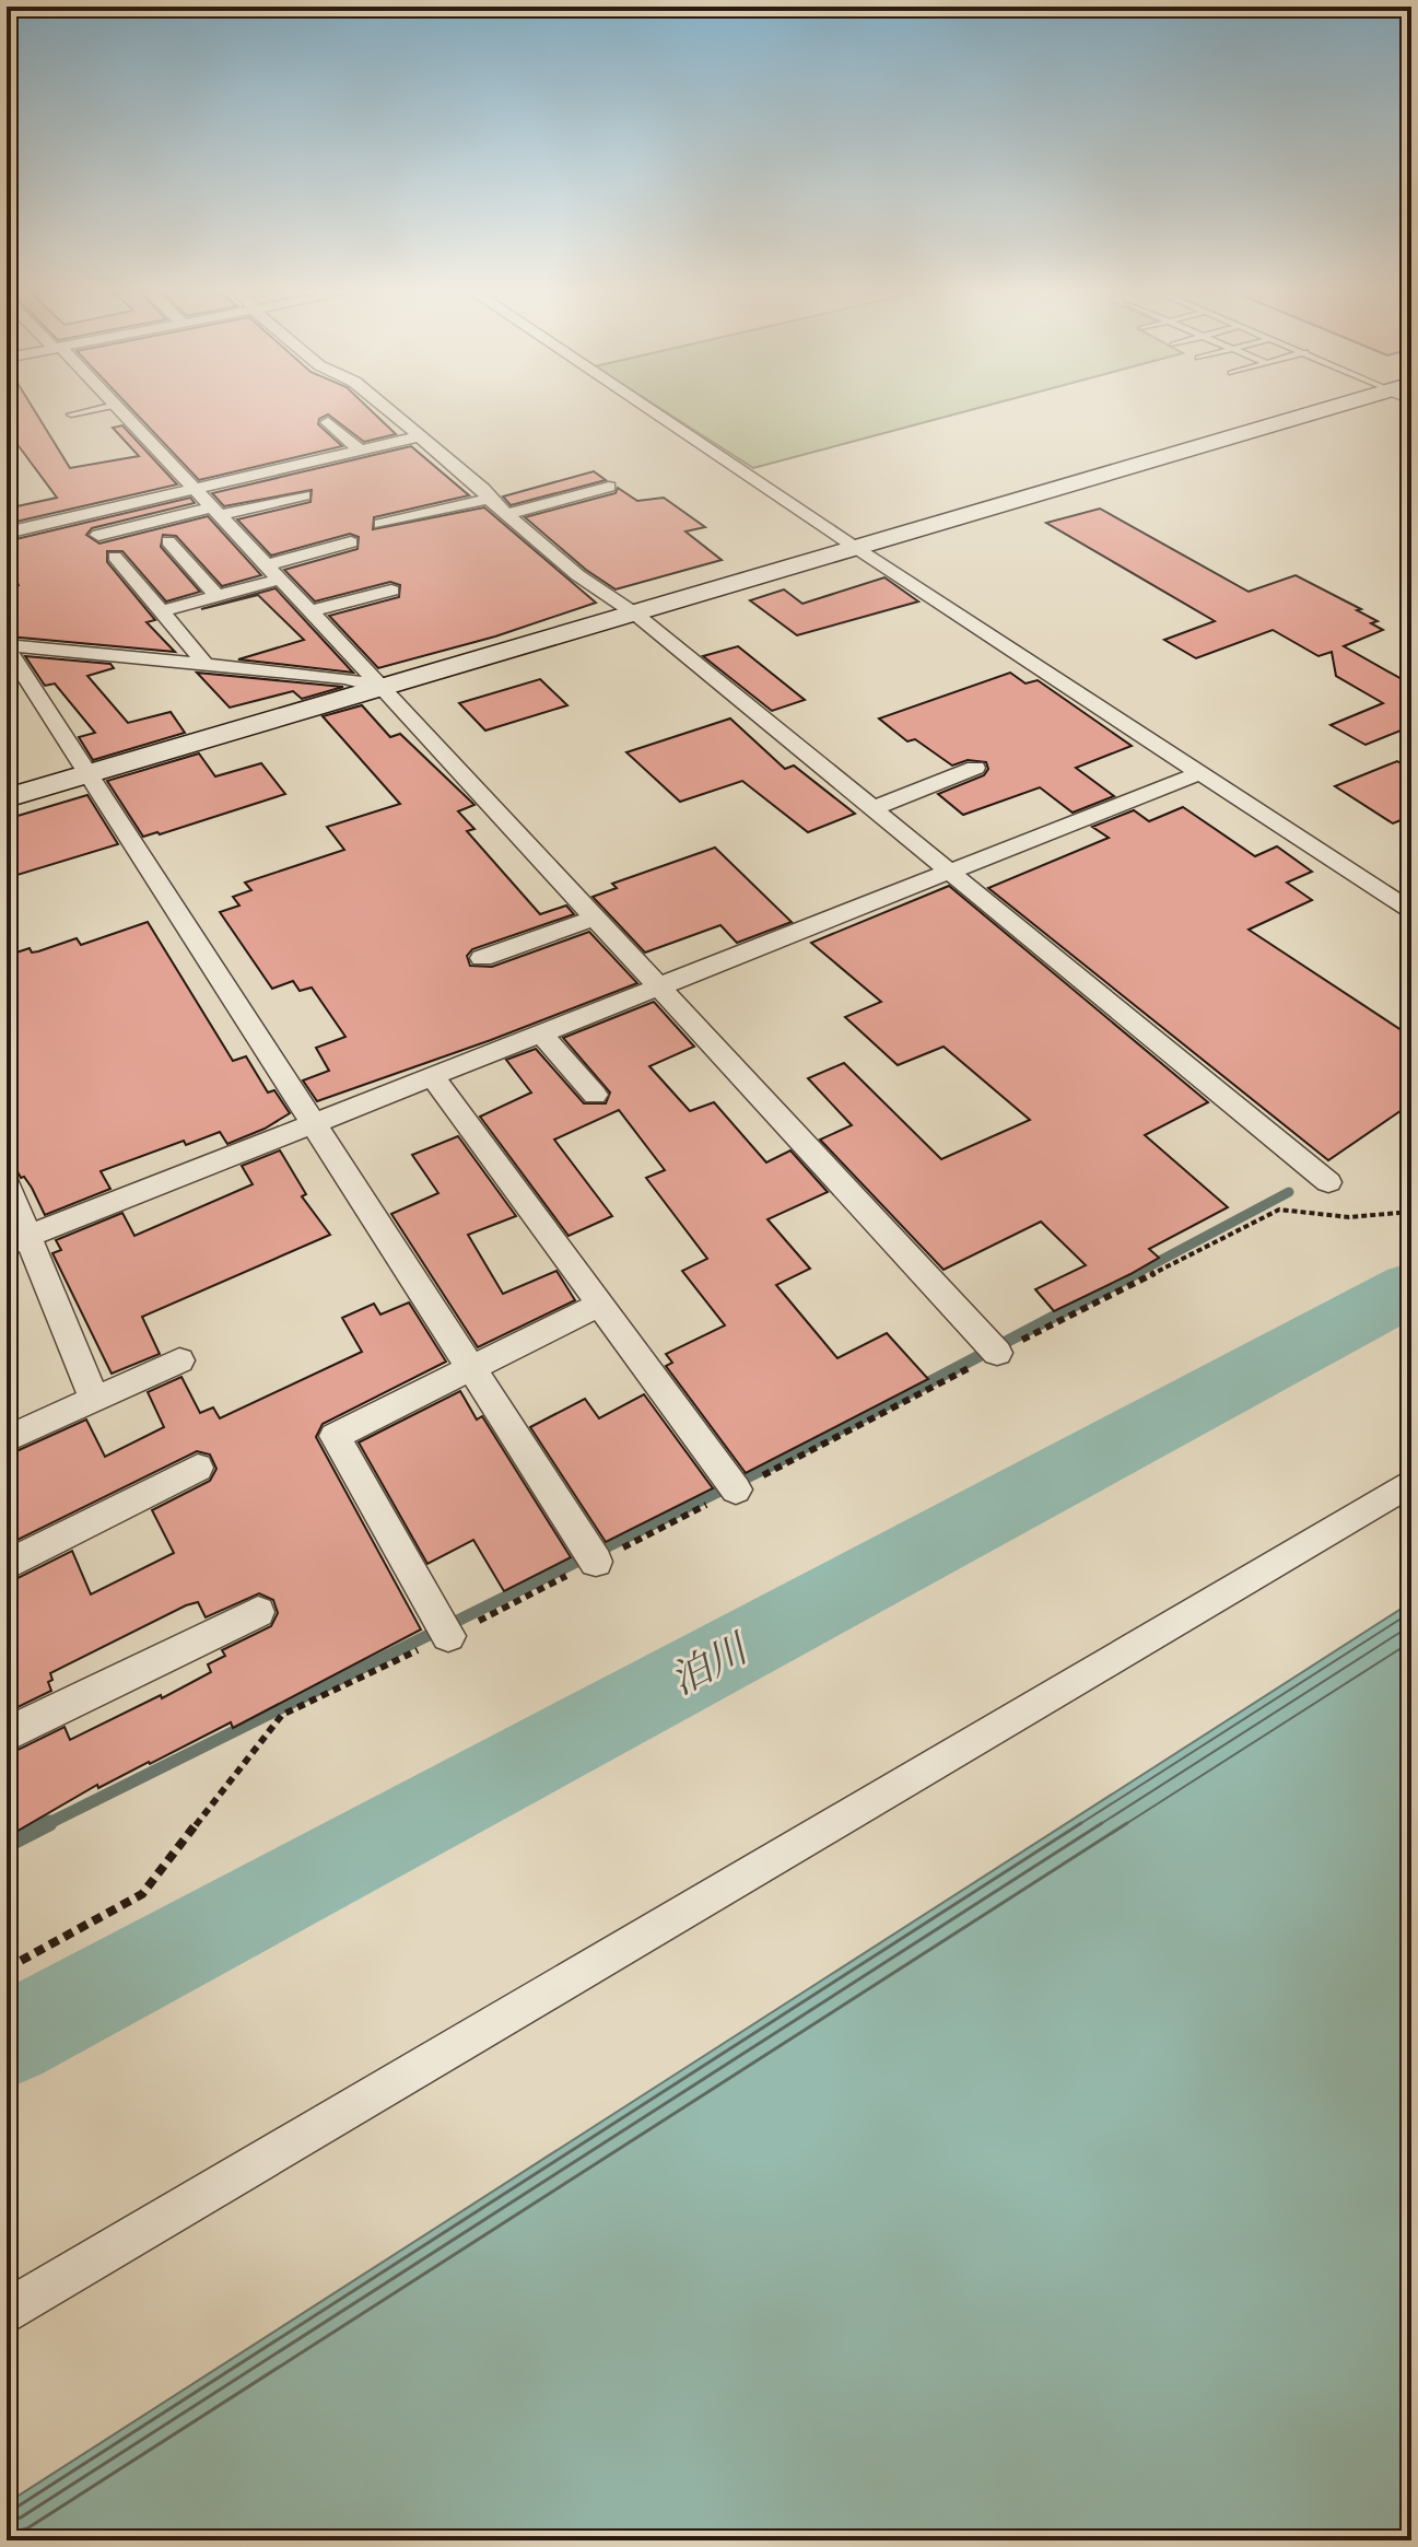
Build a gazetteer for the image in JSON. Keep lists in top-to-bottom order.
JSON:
{
  "water": ["泊川"]
}
